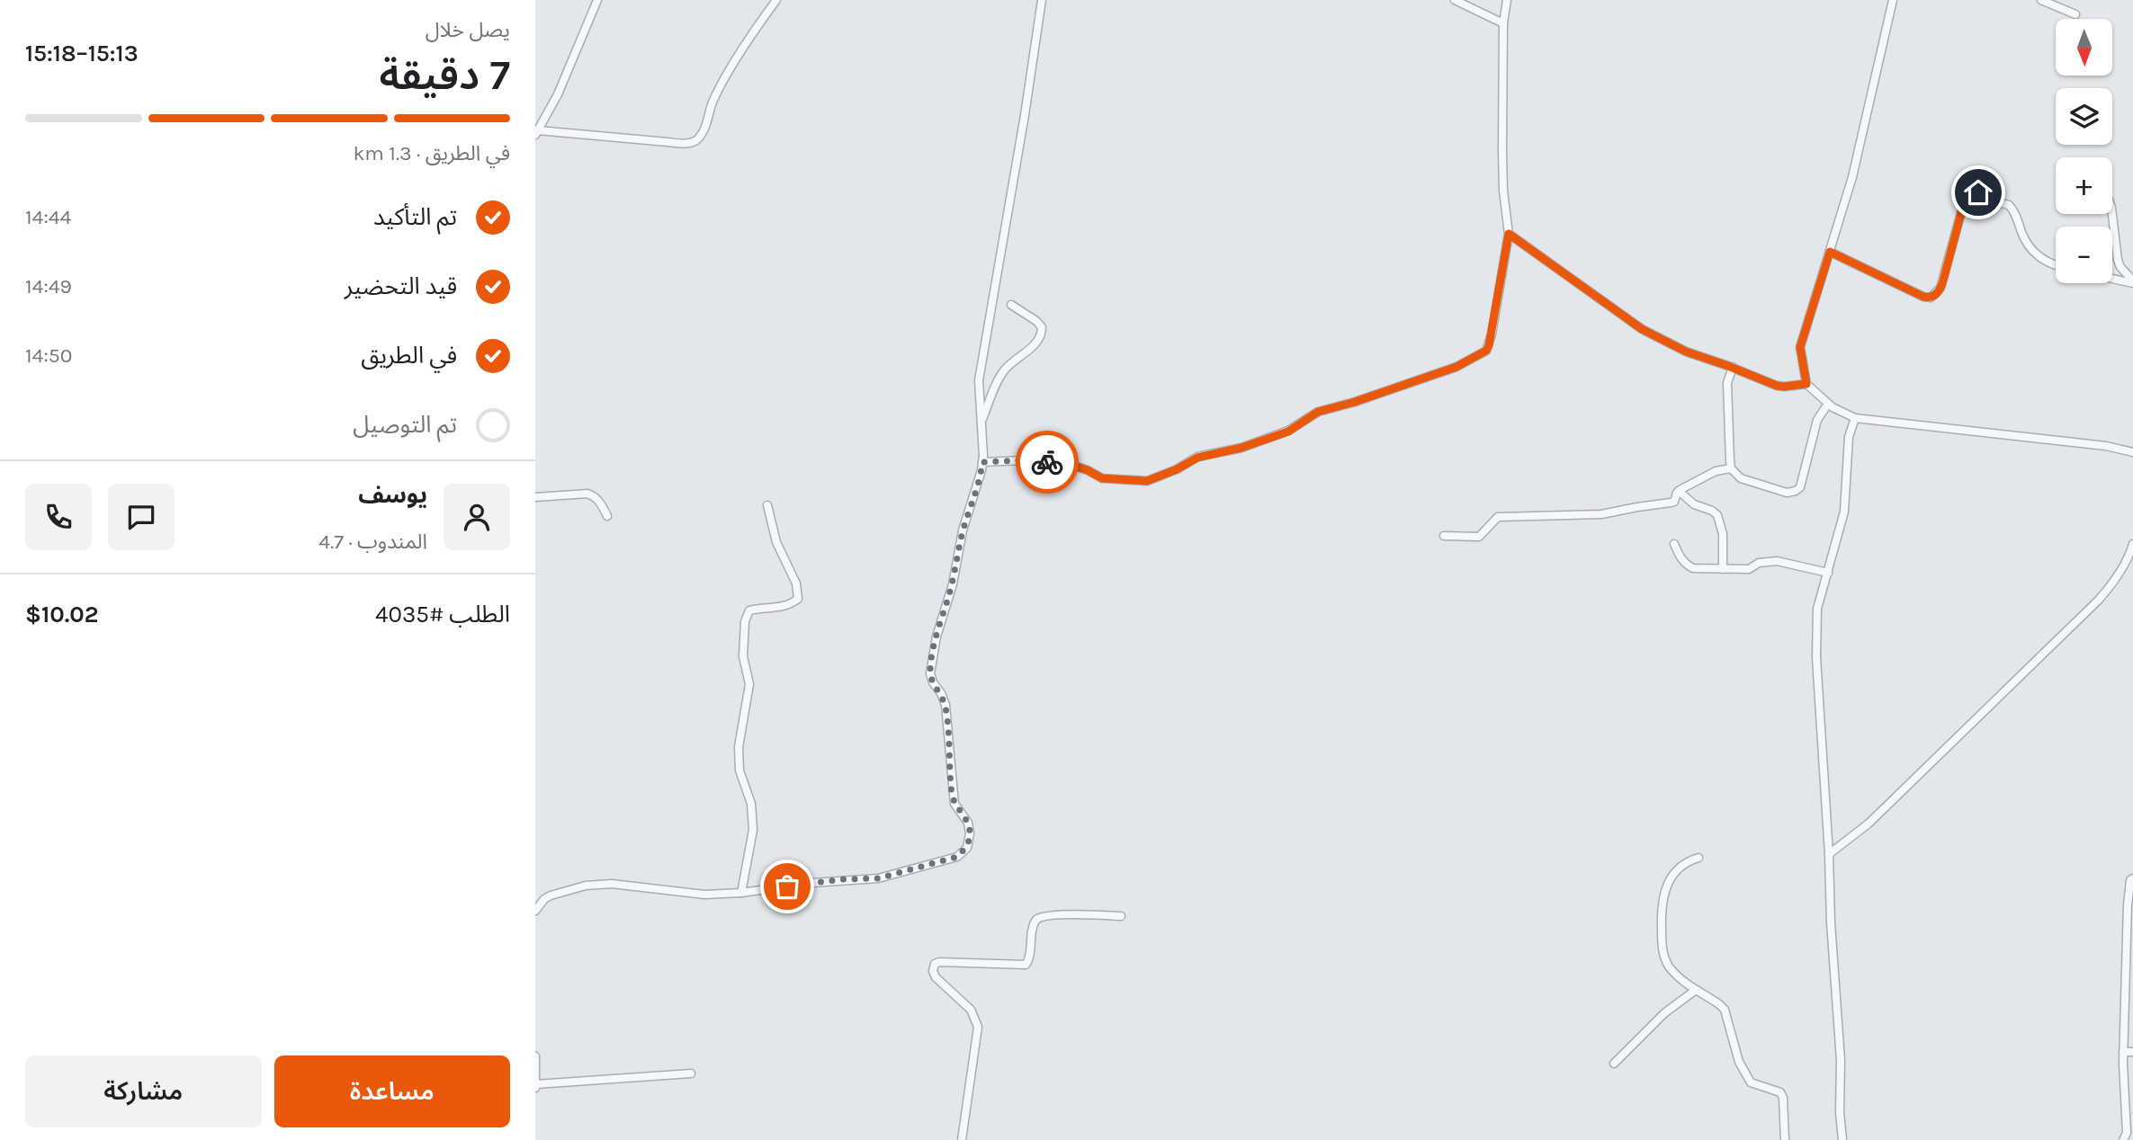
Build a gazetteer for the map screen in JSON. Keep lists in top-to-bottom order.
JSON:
{
  "north": "bottom",
  "page": {
    "heading": ["7 دقيقة", "يصل خلال", "15:13–15:18"],
    "panel": [
      "يوسف",
      "المندوب · 4.7",
      "الطلب #4035",
      "$10.02"
    ],
    "map_buttons": ["+", "−"],
    "bar": "في الطريق · 1.3 km",
    "list": [
      ["تم التأكيد", "14:44"],
      ["قيد التحضير", "14:49"],
      ["في الطريق", "14:50"],
      "تم التوصيل"
    ],
    "buttons": ["مساعدة", "مشاركة"]
  }
}
